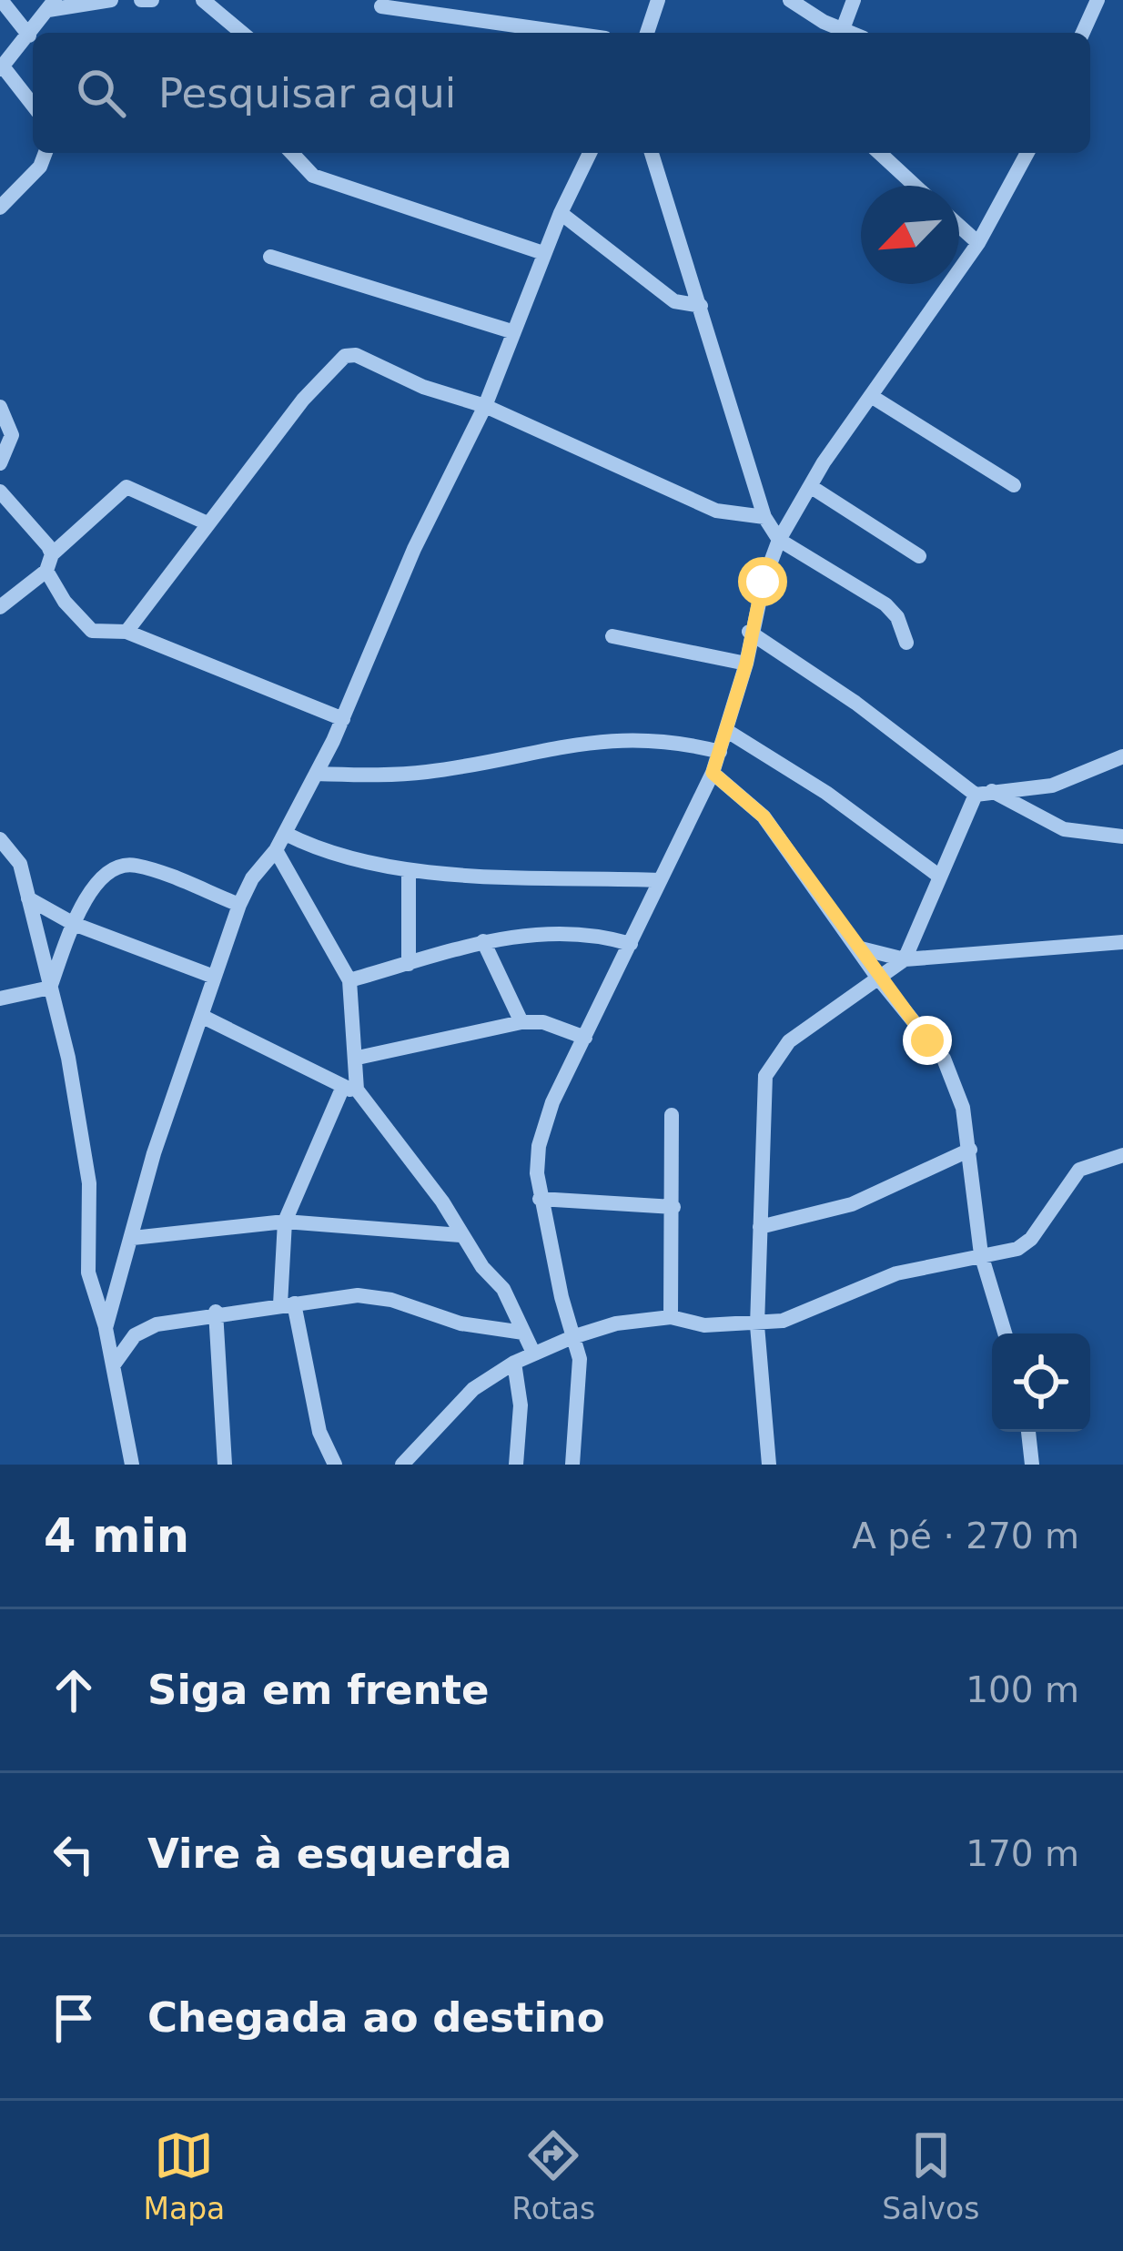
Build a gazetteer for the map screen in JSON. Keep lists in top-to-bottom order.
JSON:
{
  "north": "bottom left",
  "page": {
    "search": "Pesquisar aqui",
    "heading": ["4 min", "A pé · 270 m"],
    "list": [
      ["Siga em frente", "100 m"],
      ["Vire à esquerda", "170 m"],
      "Chegada ao destino"
    ],
    "nav": ["Mapa", "Rotas", "Salvos"]
  }
}
